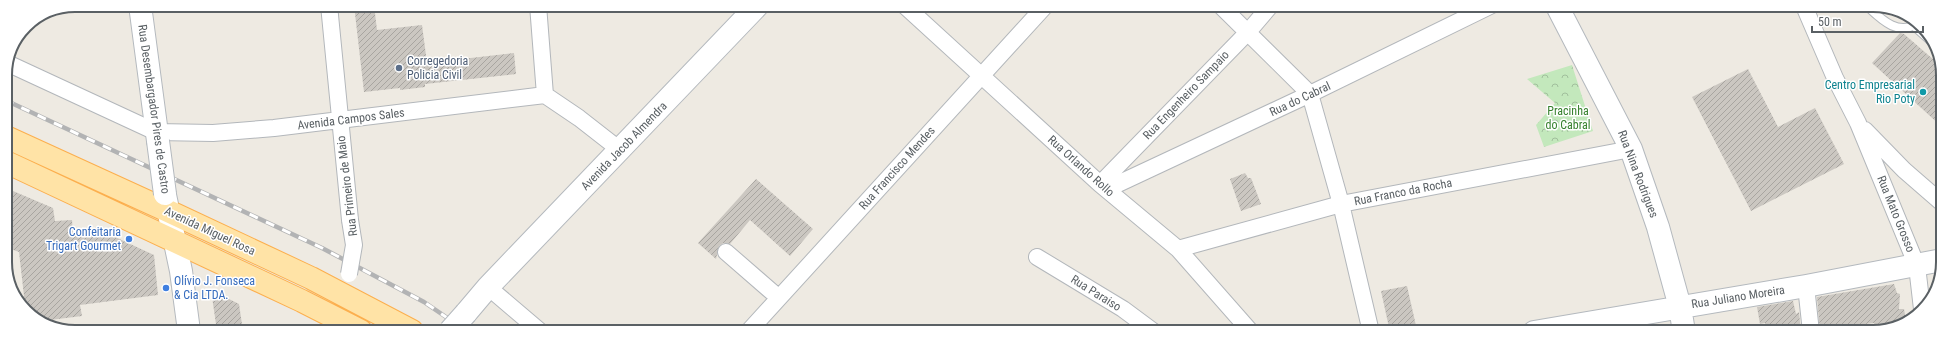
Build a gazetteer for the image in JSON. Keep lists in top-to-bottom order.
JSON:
{
  "streets": {
    "main road": ["Avenida Miguel Rosa"],
    "street": [
      "Rua Engenheiro Sampaio",
      "Rua do Cabral",
      "Rua Desembargador Pires de Castro",
      "Avenida Campos Sales",
      "Avenida Jacob Almendra",
      "Rua Orlando Rollo",
      "Rua Francisco Mendes",
      "Rua Nina Rodrigues",
      "Rua Primeiro de Maio",
      "Rua Franco da Rocha",
      "Rua Mato Grosso",
      "Rua Paraiso",
      "Rua Juliano Moreira"
    ]
  },
  "crossings": [
    ["Rua Engenheiro Sampaio", "Rua do Cabral"],
    ["Rua Engenheiro Sampaio", "Rua Orlando Rollo"],
    ["Rua do Cabral", "Rua Orlando Rollo"],
    ["Rua Desembargador Pires de Castro", "Avenida Campos Sales"],
    ["Rua Desembargador Pires de Castro", "Avenida Miguel Rosa"],
    ["Avenida Campos Sales", "Rua Primeiro de Maio"],
    ["Rua Orlando Rollo", "Rua Francisco Mendes"],
    ["Rua Orlando Rollo", "Rua Franco da Rocha"],
    ["Rua Nina Rodrigues", "Rua Franco da Rocha"],
    ["Rua Nina Rodrigues", "Rua Juliano Moreira"],
    ["Rua Primeiro de Maio", "Avenida Miguel Rosa"],
    ["Rua Mato Grosso", "Rua Juliano Moreira"]
  ],
  "parks": ["Pracinha do Cabral"],
  "places": [
    "Corregedoria Policia Civil",
    "Centro Empresarial Rio Poty",
    "Confeitaria Trigart Gourmet",
    "Olívio J. Fonseca & Cia LTDA."
  ],
  "scale_bar": "50 m"
}
